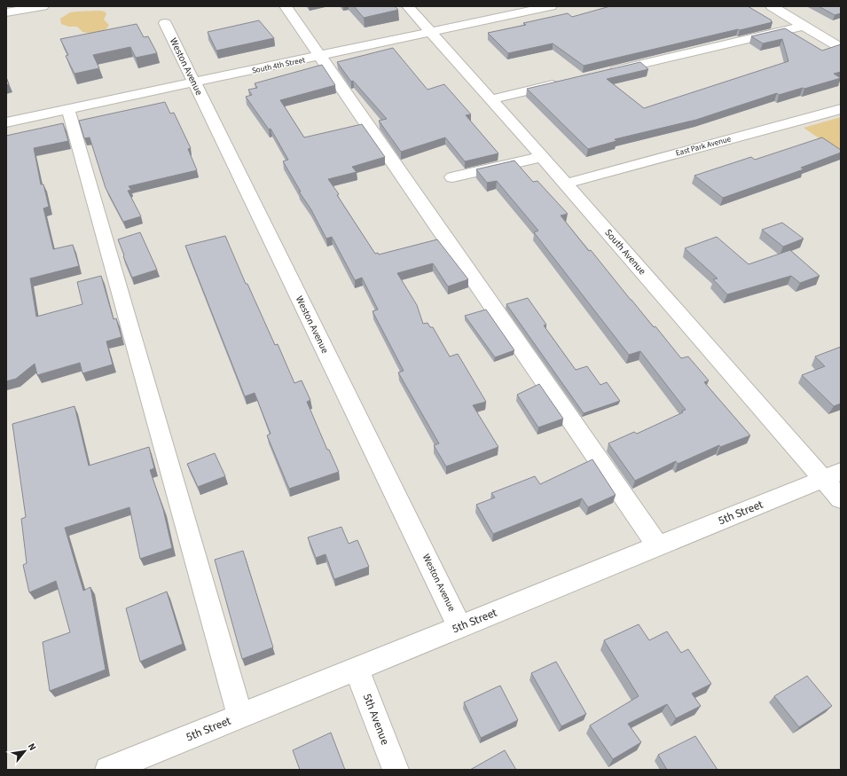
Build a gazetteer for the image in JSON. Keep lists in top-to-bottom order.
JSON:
{
  "streets": {
    "street": [
      "South 4th Street",
      "Weston Avenue",
      "East Park Avenue",
      "South Avenue",
      "5th Street",
      "5th Avenue"
    ]
  },
  "crossings": [
    ["South 4th Street", "Weston Avenue"],
    ["South 4th Street", "South Avenue"],
    ["Weston Avenue", "5th Street"],
    ["East Park Avenue", "South Avenue"],
    ["South Avenue", "5th Street"],
    ["5th Street", "5th Avenue"]
  ],
  "north": "top right"
}
